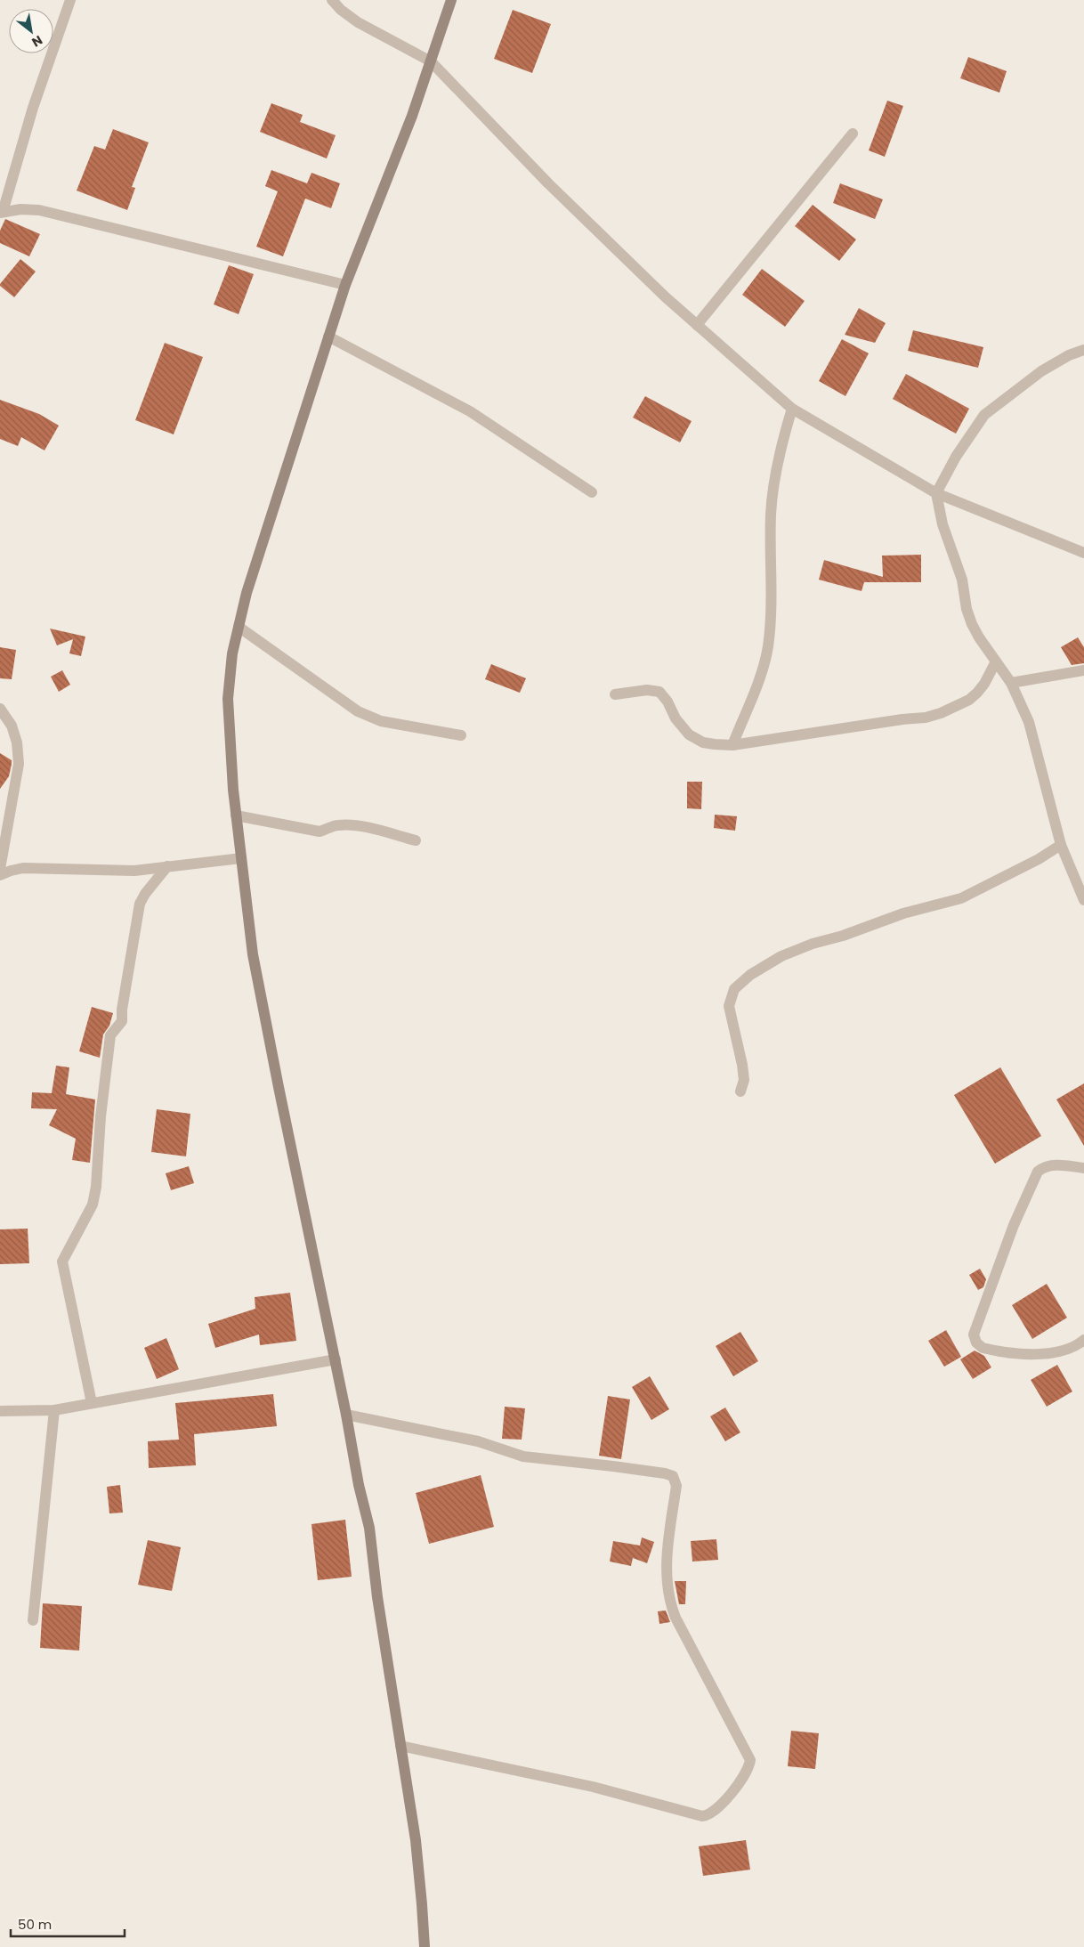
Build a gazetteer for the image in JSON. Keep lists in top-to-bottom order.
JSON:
{
  "scale_bar": "50 m",
  "north": "bottom right"
}
